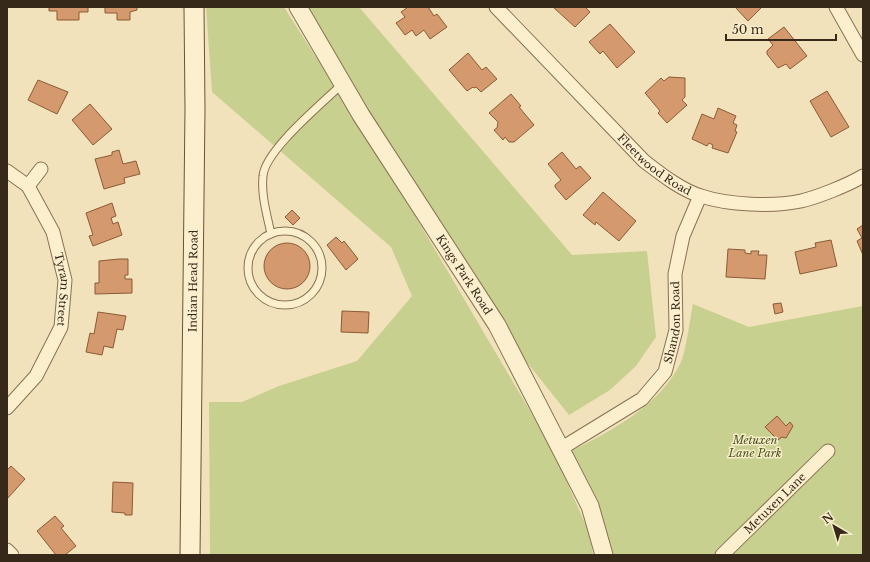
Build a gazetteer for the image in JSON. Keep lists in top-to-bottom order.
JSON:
{
  "streets": {
    "main road": ["Indian Head Road"],
    "street": [
      "Fleetwood Road",
      "Kings Park Road",
      "Tyram Street",
      "Shandon Road",
      "Metuxen Lane"
    ]
  },
  "crossings": [
    ["Fleetwood Road", "Shandon Road"],
    ["Kings Park Road", "Shandon Road"]
  ],
  "parks": ["Metuxen Lane Park"],
  "scale_bar": "50 m",
  "north": "top left"
}
